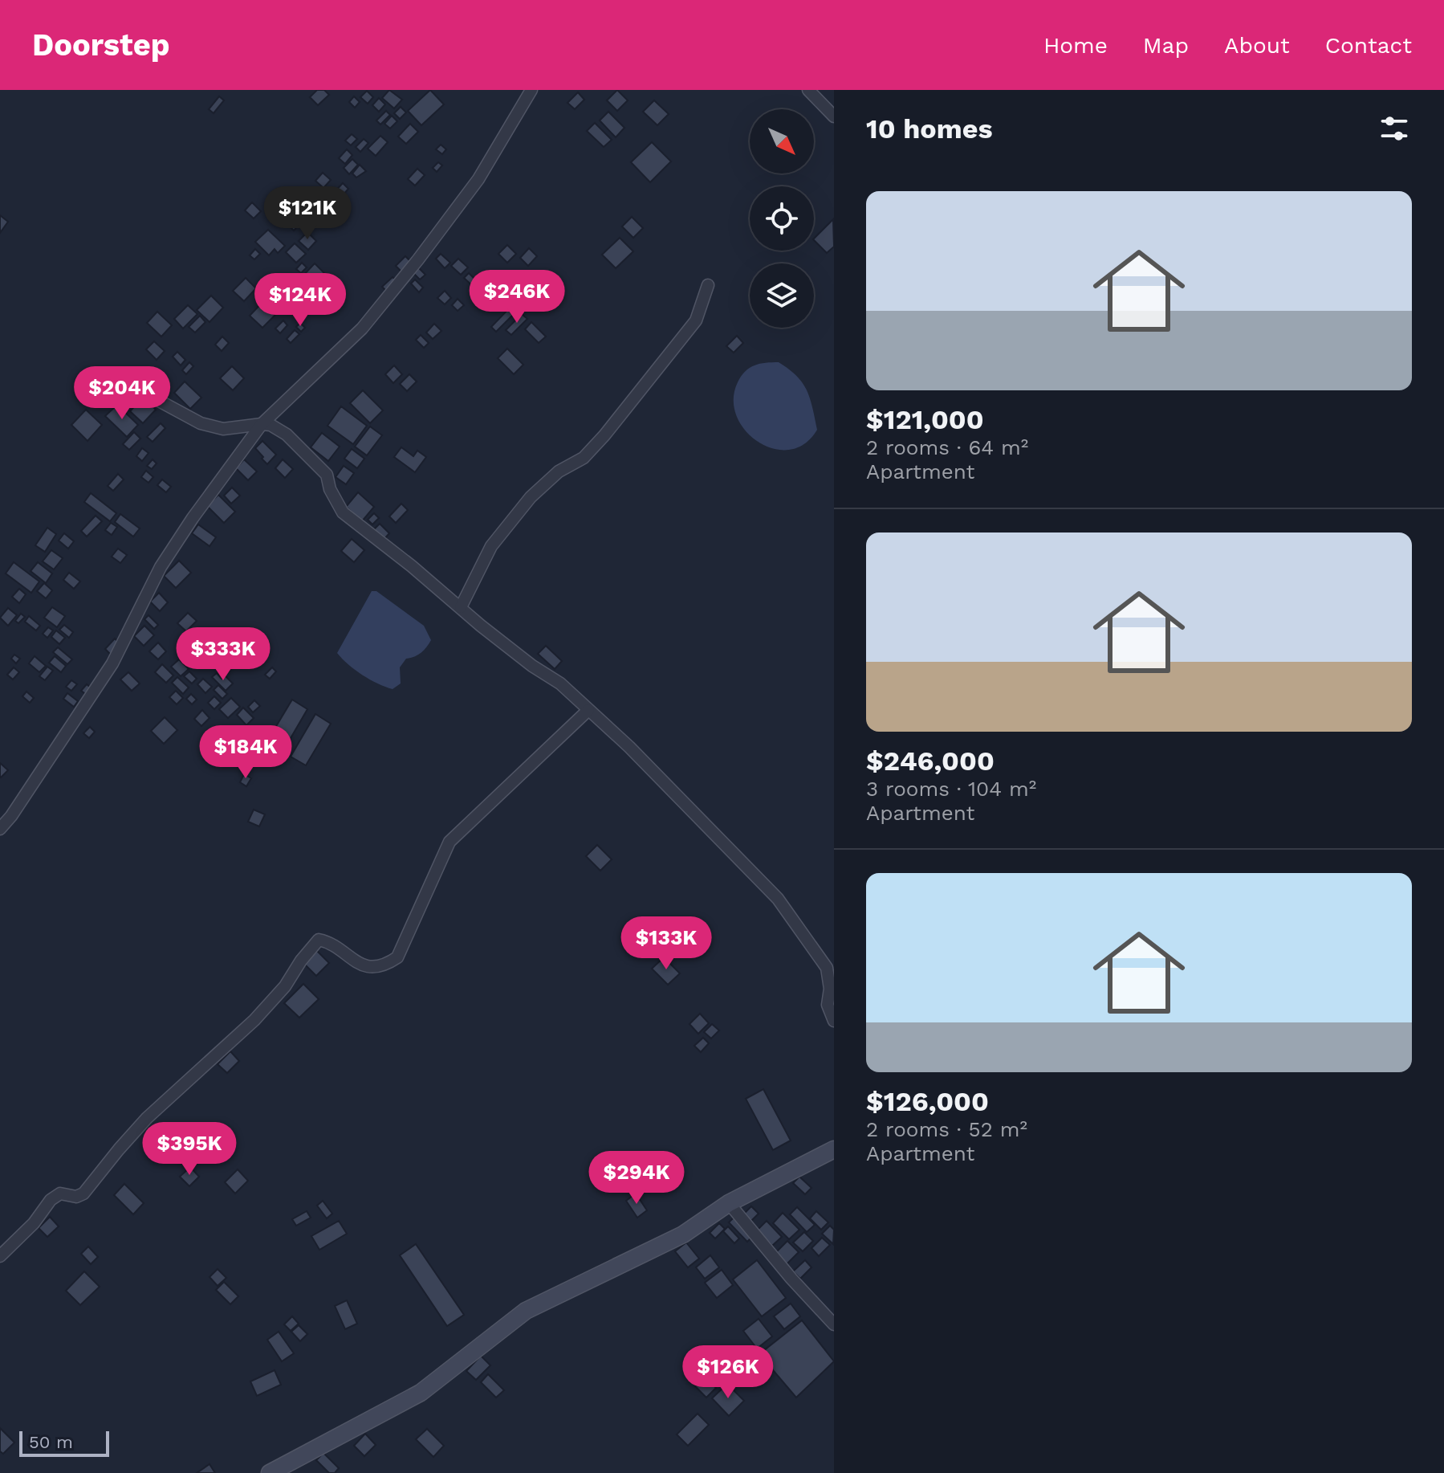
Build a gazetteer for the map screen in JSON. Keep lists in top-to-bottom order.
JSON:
{
  "scale_bar": "50 m",
  "north": "bottom right",
  "page": {
    "header": "Doorstep",
    "nav": [
      "Home",
      "Map",
      "About",
      "Contact"
    ],
    "heading": "10 homes",
    "list": [
      {
        "name": "$121,000",
        "note": "2 rooms · 64 m² · Apartment"
      },
      {
        "name": "$246,000",
        "note": "3 rooms · 104 m² · Apartment"
      },
      {
        "name": "$126,000",
        "note": "2 rooms · 52 m² · Apartment"
      }
    ],
    "price": [
      "$121K",
      "$246K",
      "$124K",
      "$204K",
      "$333K",
      "$184K",
      "$133K",
      "$395K",
      "$294K",
      "$126K"
    ],
    "scale": "50 m"
  }
}
